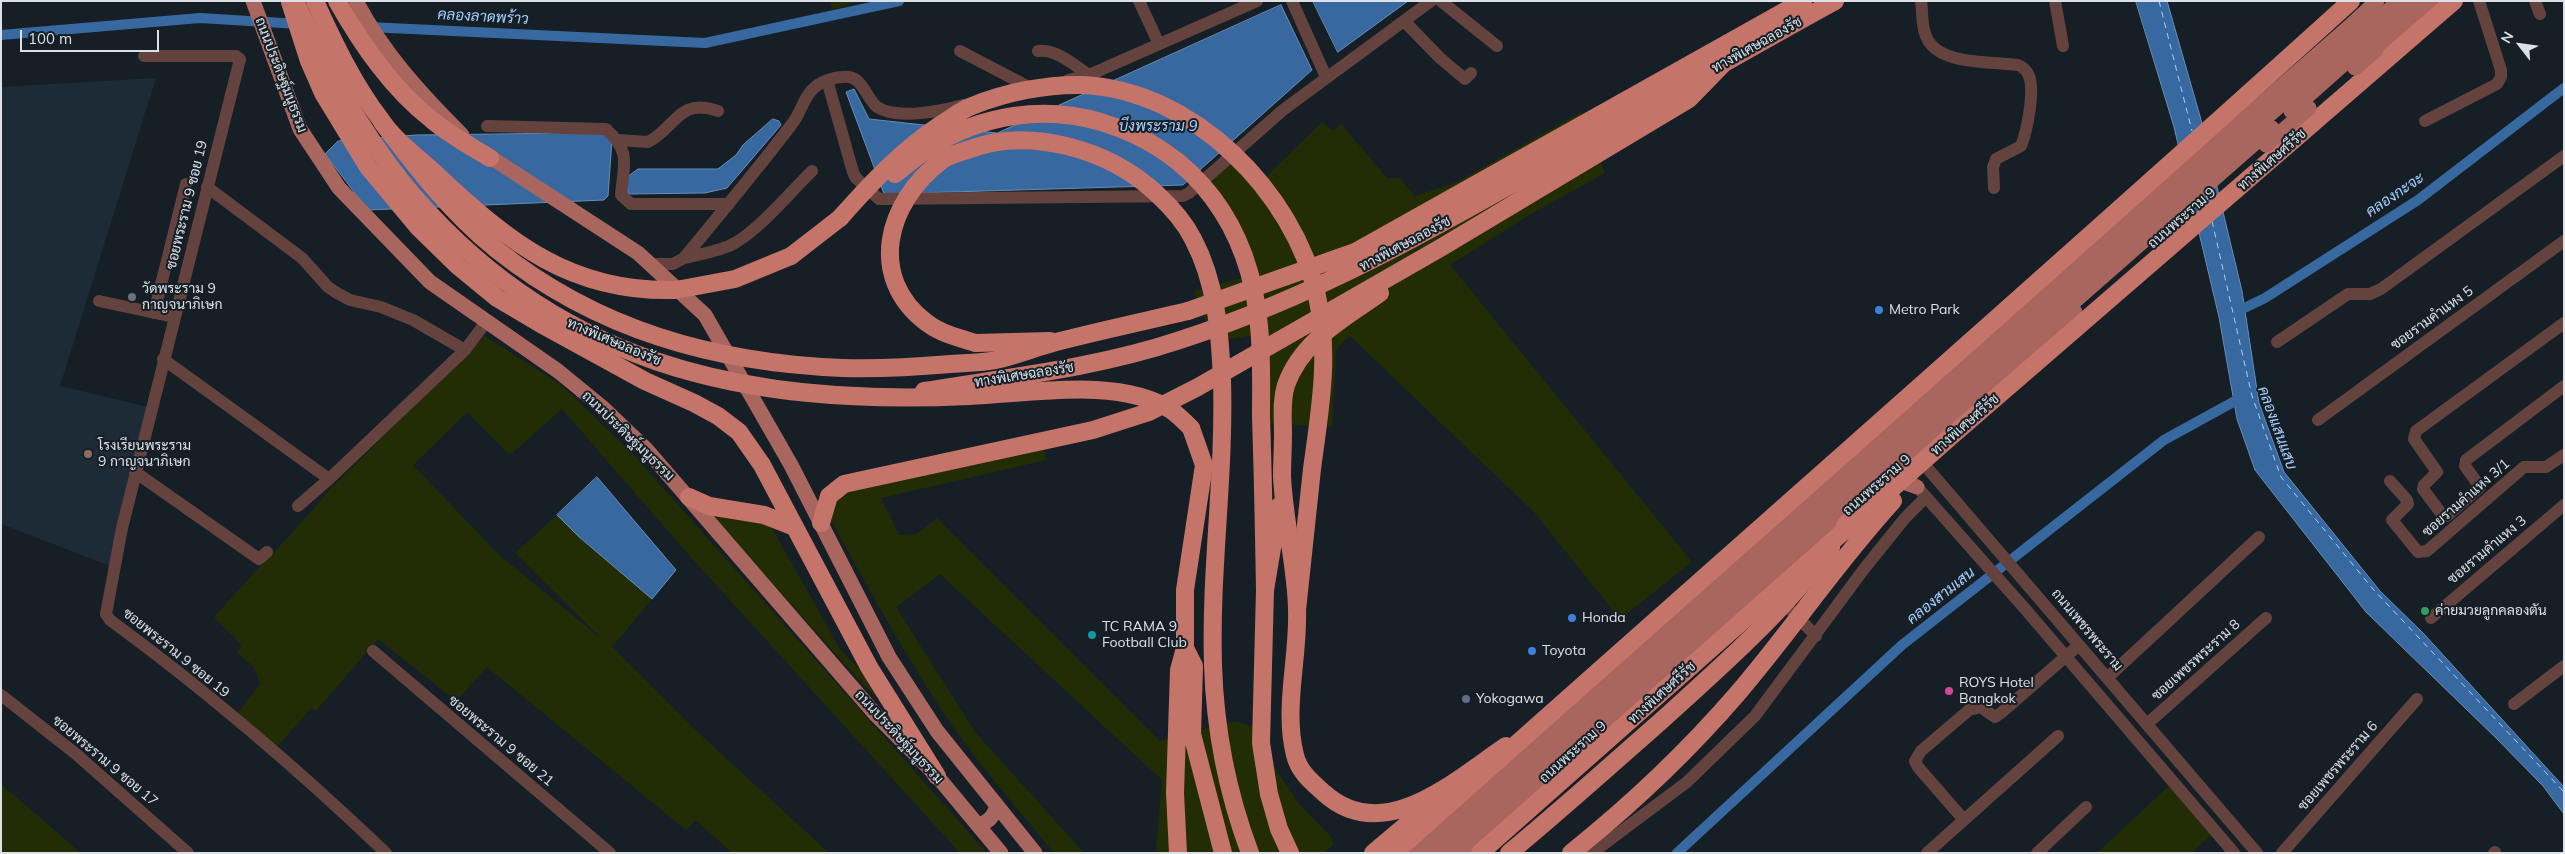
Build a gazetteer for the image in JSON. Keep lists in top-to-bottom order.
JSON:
{
  "streets": {
    "highway": ["ทางพิเศษฉลองรัช", "ทางพิเศษศรีรัช"],
    "main road": ["ถนนประดิษฐ์มนูธรรม", "ถนนพระราม 9"],
    "street": [
      "ซอยพระราม 9 ซอย 19",
      "ซอยรามคำแหง 5",
      "ซอยรามคำแหง 3/1",
      "ซอยรามคำแหง 3",
      "ถนนเพชรพระราม",
      "ซอยเพชรพระราม 8",
      "ซอยพระราม 9 ซอย 21",
      "ซอยพระราม 9 ซอย 17",
      "ซอยเพชรพระราม 6"
    ]
  },
  "crossings": [
    ["ถนนพระราม 9", "ถนนเพชรพระราม"],
    ["ถนนเพชรพระราม", "ซอยเพชรพระราม 8"]
  ],
  "water": [
    "คลองลาดพร้าว",
    "บึงพระราม 9",
    "คลองกะจะ",
    "คลองแสนแสบ",
    "คลองสามเสน"
  ],
  "places": [
    "วัดพระราม 9 กาญจนาภิเษก",
    "Metro Park",
    "โรงเรียนพระราม 9 กาญจนาภิเษก",
    "ค่ายมวยลูกคลองตัน",
    "Honda",
    "TC RAMA 9 Football Club",
    "Toyota",
    "ROYS Hotel Bangkok",
    "Yokogawa"
  ],
  "scale_bar": "100 m",
  "north": "top left"
}
